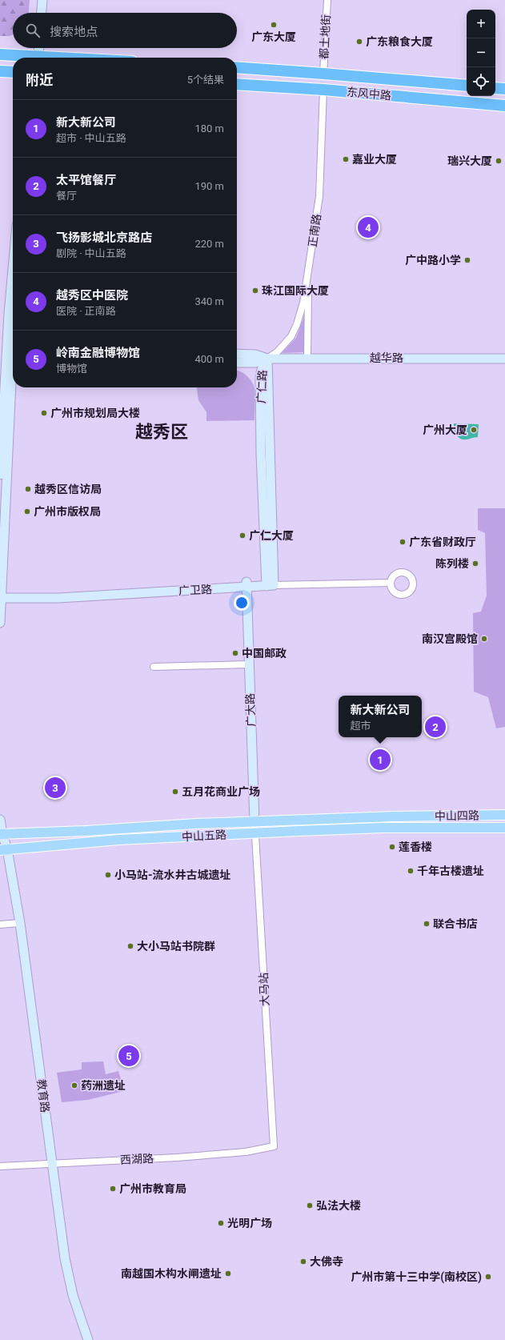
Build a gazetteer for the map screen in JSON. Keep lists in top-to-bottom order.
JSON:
{
  "streets": {
    "highway": ["东风中路"],
    "main road": ["中山四路", "中山五路"],
    "street": [
      "都土地街",
      "正南路",
      "越华路",
      "广仁路",
      "广卫路",
      "广大路",
      "大马站",
      "教育路",
      "西湖路"
    ]
  },
  "crossings": [
    ["都土地街", "东风中路"],
    ["东风中路", "正南路"],
    ["正南路", "越华路"],
    ["正南路", "广仁路"],
    ["越华路", "广仁路"],
    ["广仁路", "广卫路"],
    ["广卫路", "广大路"],
    ["广大路", "中山五路"],
    ["广大路", "大马站"],
    ["中山四路", "中山五路"],
    ["中山五路", "大马站"],
    ["中山五路", "教育路"],
    ["大马站", "西湖路"],
    ["教育路", "西湖路"]
  ],
  "districts": ["越秀区"],
  "places": [
    "广东大厦",
    "广东粮食大厦",
    "嘉业大厦",
    "瑞兴大厦",
    "广中路小学",
    "珠江国际大厦",
    "广州市规划局大楼",
    "广州大厦",
    "越秀区信访局",
    "广州市版权局",
    "广仁大厦",
    "广东省财政厅",
    "陈列楼",
    "南汉宫殿馆",
    "中国邮政",
    "五月花商业广场",
    "莲香楼",
    "千年古楼遗址",
    "小马站-流水井古城遗址",
    "联合书店",
    "大小马站书院群",
    "药洲遗址",
    "广州市教育局",
    "弘法大楼",
    "光明广场",
    "大佛寺",
    "南越国木构水闸遗址",
    "广州市第十三中学(南校区)"
  ],
  "page": {
    "map_buttons": ["+", "−"],
    "search": "搜索地点",
    "heading": ["附近", "5个结果"],
    "list": [
      {
        "mark": "1",
        "name": "新大新公司",
        "note": "超市 · 中山五路",
        "value": "180 m"
      },
      {
        "mark": "2",
        "name": "太平馆餐厅",
        "note": "餐厅",
        "value": "190 m"
      },
      {
        "mark": "3",
        "name": "飞扬影城北京路店",
        "note": "剧院 · 中山五路",
        "value": "220 m"
      },
      {
        "mark": "4",
        "name": "越秀区中医院",
        "note": "医院 · 正南路",
        "value": "340 m"
      },
      {
        "mark": "5",
        "name": "岭南金融博物馆",
        "note": "博物馆",
        "value": "400 m"
      }
    ],
    "pins": [
      "4",
      "2",
      "1",
      "3",
      "5"
    ],
    "popup": ["新大新公司", "超市"]
  }
}
